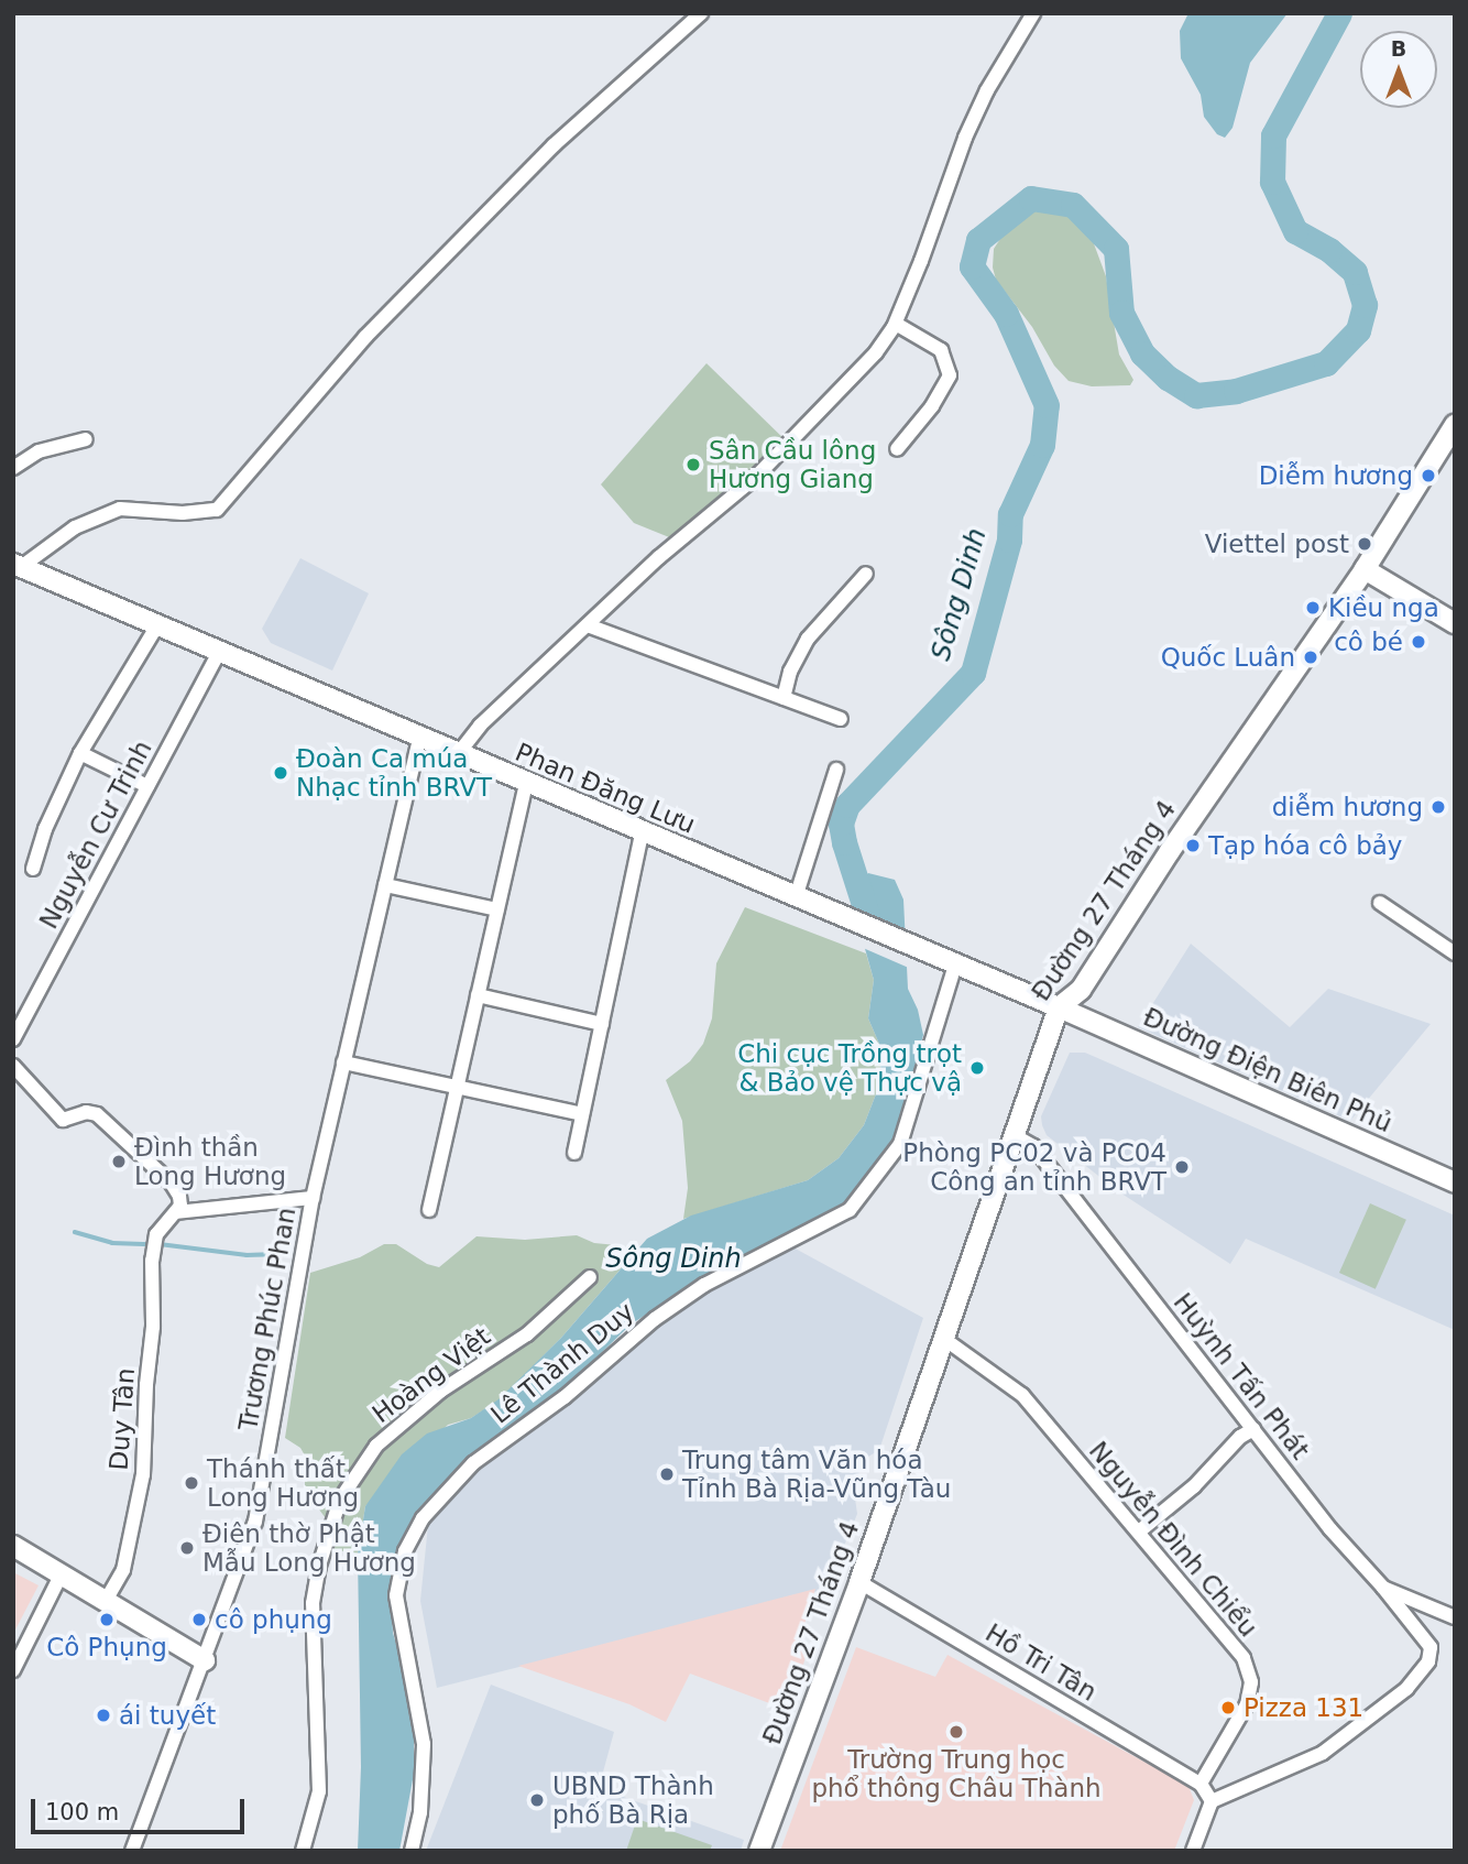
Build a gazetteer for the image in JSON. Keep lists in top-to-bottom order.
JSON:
{
  "streets": {
    "street": [
      "Phan Đăng Lưu",
      "Nguyễn Cư Trinh",
      "Đường 27 Tháng 4",
      "Đường Điện Biên Phủ",
      "Trương Phúc Phan",
      "Lê Thành Duy",
      "Hoàng Việt",
      "Huỳnh Tấn Phát",
      "Duy Tân",
      "Nguyễn Đình Chiểu",
      "Hồ Tri Tân"
    ]
  },
  "crossings": [
    ["Phan Đăng Lưu", "Nguyễn Cư Trinh"],
    ["Phan Đăng Lưu", "Đường Điện Biên Phủ"],
    ["Phan Đăng Lưu", "Trương Phúc Phan"],
    ["Phan Đăng Lưu", "Lê Thành Duy"],
    ["Đường 27 Tháng 4", "Đường Điện Biên Phủ"],
    ["Đường 27 Tháng 4", "Huỳnh Tấn Phát"],
    ["Đường 27 Tháng 4", "Nguyễn Đình Chiểu"],
    ["Đường 27 Tháng 4", "Hồ Tri Tân"],
    ["Đường Điện Biên Phủ", "Lê Thành Duy"],
    ["Nguyễn Đình Chiểu", "Hồ Tri Tân"]
  ],
  "water": ["Sông Dinh"],
  "places": [
    "Sân Cầu lông Hương Giang",
    "Diễm hương",
    "Viettel post",
    "Kiều nga",
    "cô bé",
    "Quốc Luân",
    "Đoàn Ca múa Nhạc tỉnh BRVT",
    "diễm hương",
    "Tạp hóa cô bảy",
    "Chi cục Trồng trọt & Bảo vệ Thực vậ",
    "Đình thần Long Hương",
    "Phòng PC02 và PC04 Công an tỉnh BRVT",
    "Trung tâm Văn hóa Tỉnh Bà Rịa-Vũng Tàu",
    "Thánh thất Long Hương",
    "Điện thờ Phật Mẫu Long Hương",
    "Cô Phụng",
    "cô phụng",
    "Pizza 131",
    "ái tuyết",
    "Trường Trung học phổ thông Châu Thành",
    "UBND Thành phố Bà Rịa"
  ],
  "scale_bar": "100 m",
  "north": "top"
}
